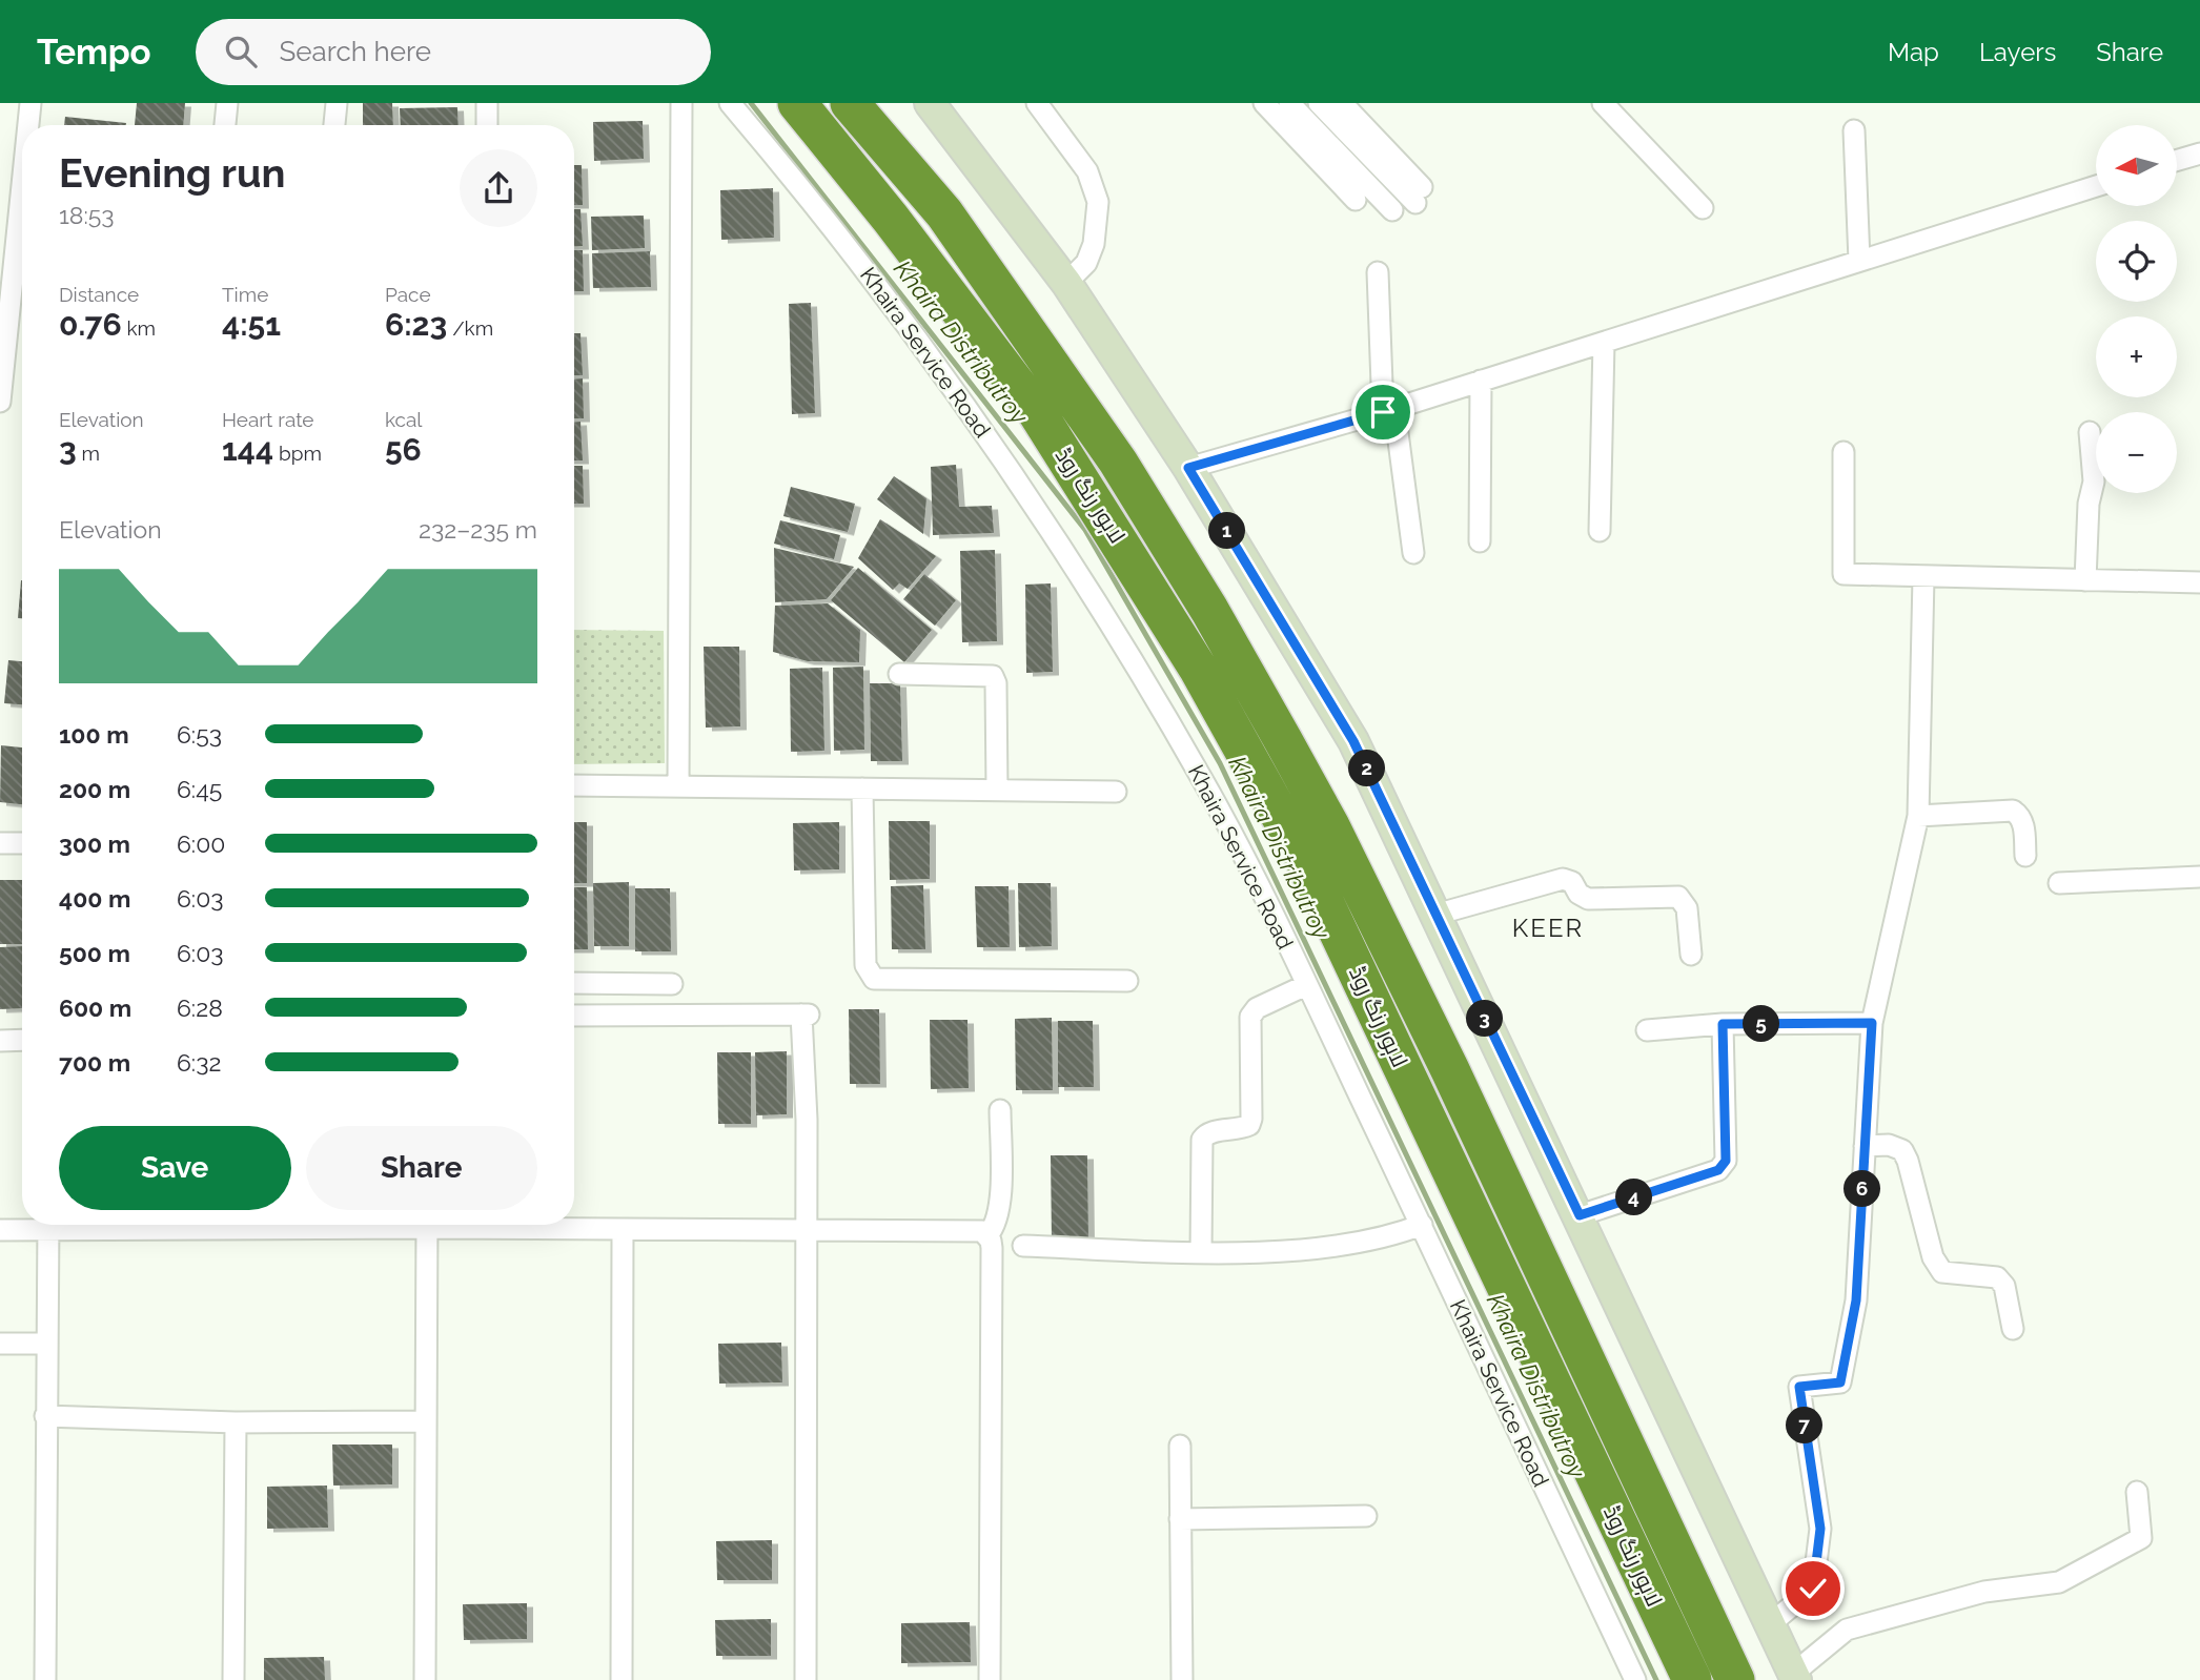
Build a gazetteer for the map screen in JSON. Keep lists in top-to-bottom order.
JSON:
{
  "streets": {
    "highway": ["لاہور رنگ روڈ"],
    "street": ["Khaira Service Road"]
  },
  "districts": ["KEER"],
  "water": ["Khaira Distributroy"],
  "north": "left",
  "page": {
    "header": "Tempo",
    "search": "Search here",
    "nav": ["Map", "Layers", "Share"],
    "map_buttons": ["+", "−"],
    "heading": ["Evening run", "18:53"],
    "stats": [
      ["Distance", "0.76 km"],
      ["Time", "4:51"],
      ["Pace", "6:23 /km"],
      ["Elevation", "3 m"],
      ["Heart rate", "144 bpm"],
      ["kcal", "56"]
    ],
    "chart": ["Elevation", "232–235 m"],
    "pins": [
      "1",
      "2",
      "3",
      "5",
      "6",
      "4",
      "7"
    ],
    "list": [
      {
        "name": "100 m",
        "note": "6:53"
      },
      {
        "name": "200 m",
        "note": "6:45"
      },
      {
        "name": "300 m",
        "note": "6:00"
      },
      {
        "name": "400 m",
        "note": "6:03"
      },
      {
        "name": "500 m",
        "note": "6:03"
      },
      {
        "name": "600 m",
        "note": "6:28"
      },
      {
        "name": "700 m",
        "note": "6:32"
      }
    ],
    "buttons": ["Save", "Share"]
  }
}
